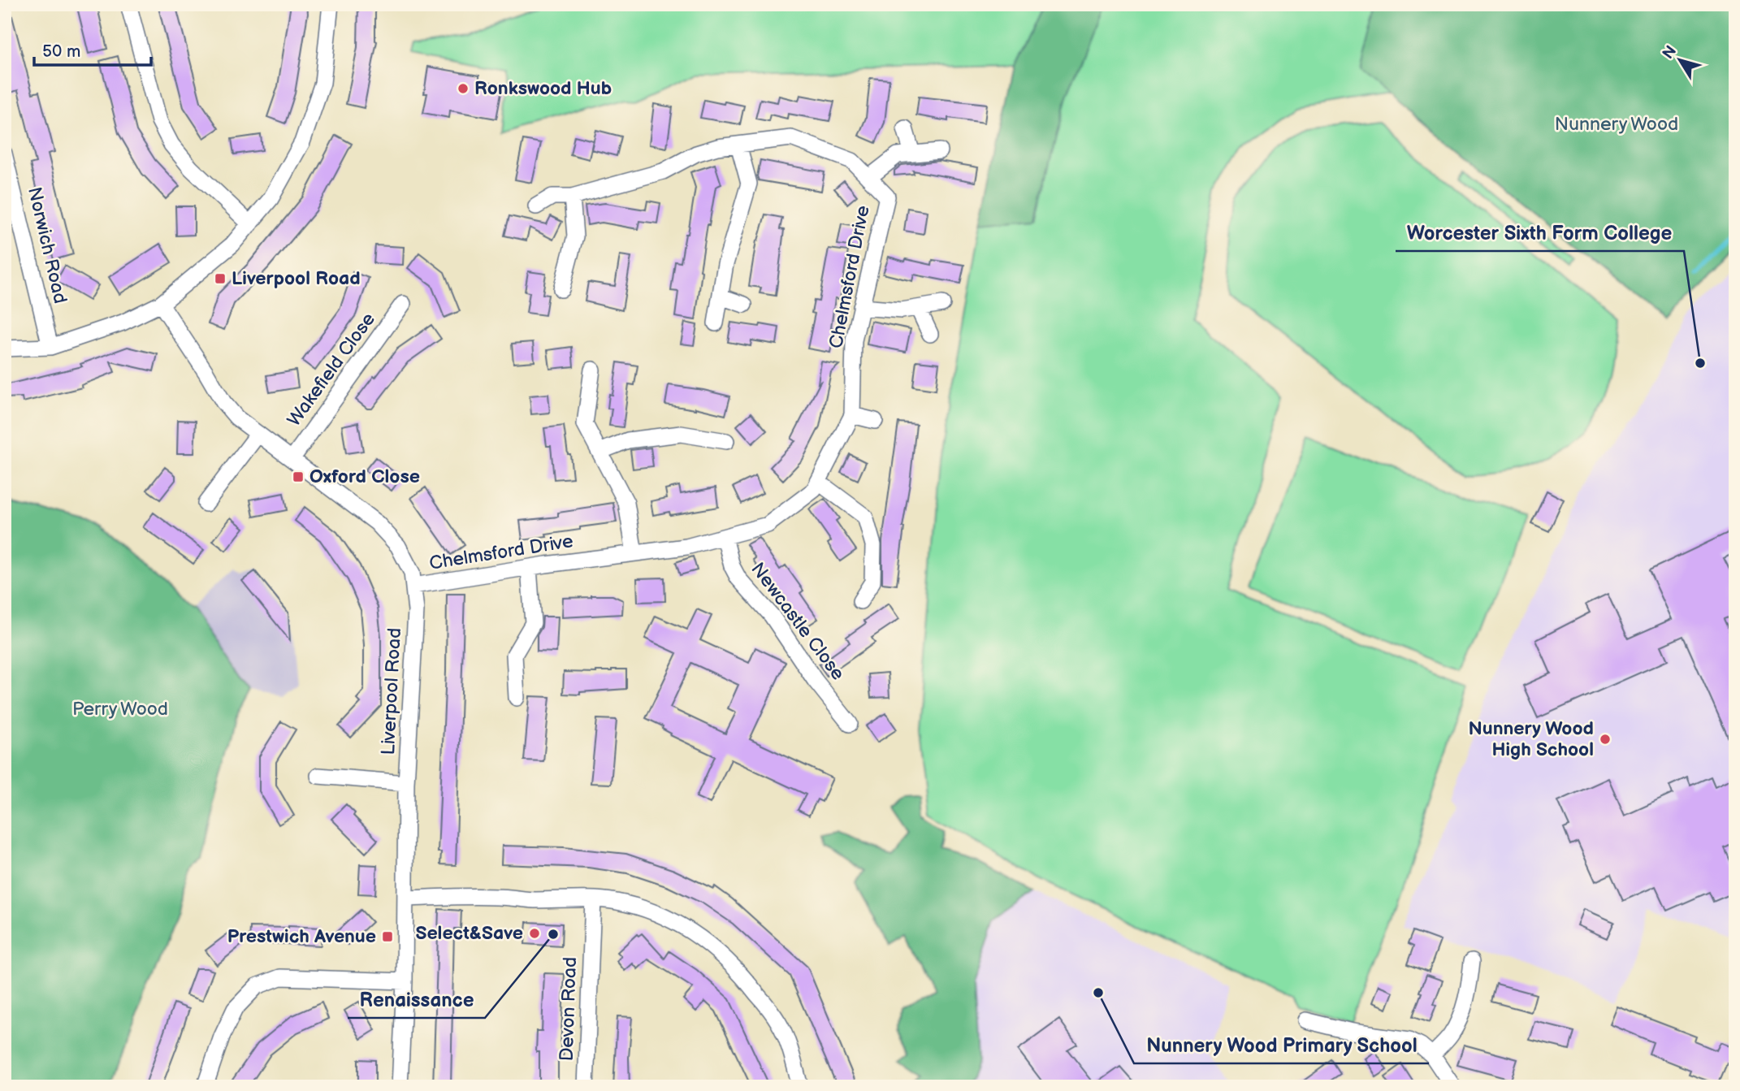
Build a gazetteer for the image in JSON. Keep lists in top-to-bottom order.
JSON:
{
  "streets": {
    "street": [
      "Norwich Road",
      "Chelmsford Drive",
      "Wakefield Close",
      "Newcastle Close",
      "Liverpool Road",
      "Devon Road"
    ]
  },
  "crossings": [
    ["Chelmsford Drive", "Newcastle Close"],
    ["Chelmsford Drive", "Liverpool Road"],
    ["Wakefield Close", "Liverpool Road"]
  ],
  "parks": ["Nunnery Wood", "Perry Wood"],
  "places": {
    "other": [
      "Ronkswood Hub",
      "Worcester Sixth Form College",
      "Nunnery Wood High School",
      "Select&Save",
      "Renaissance",
      "Nunnery Wood Primary School"
    ],
    "transit": ["Liverpool Road", "Oxford Close", "Prestwich Avenue"]
  },
  "scale_bar": "50 m",
  "north": "top left"
}
